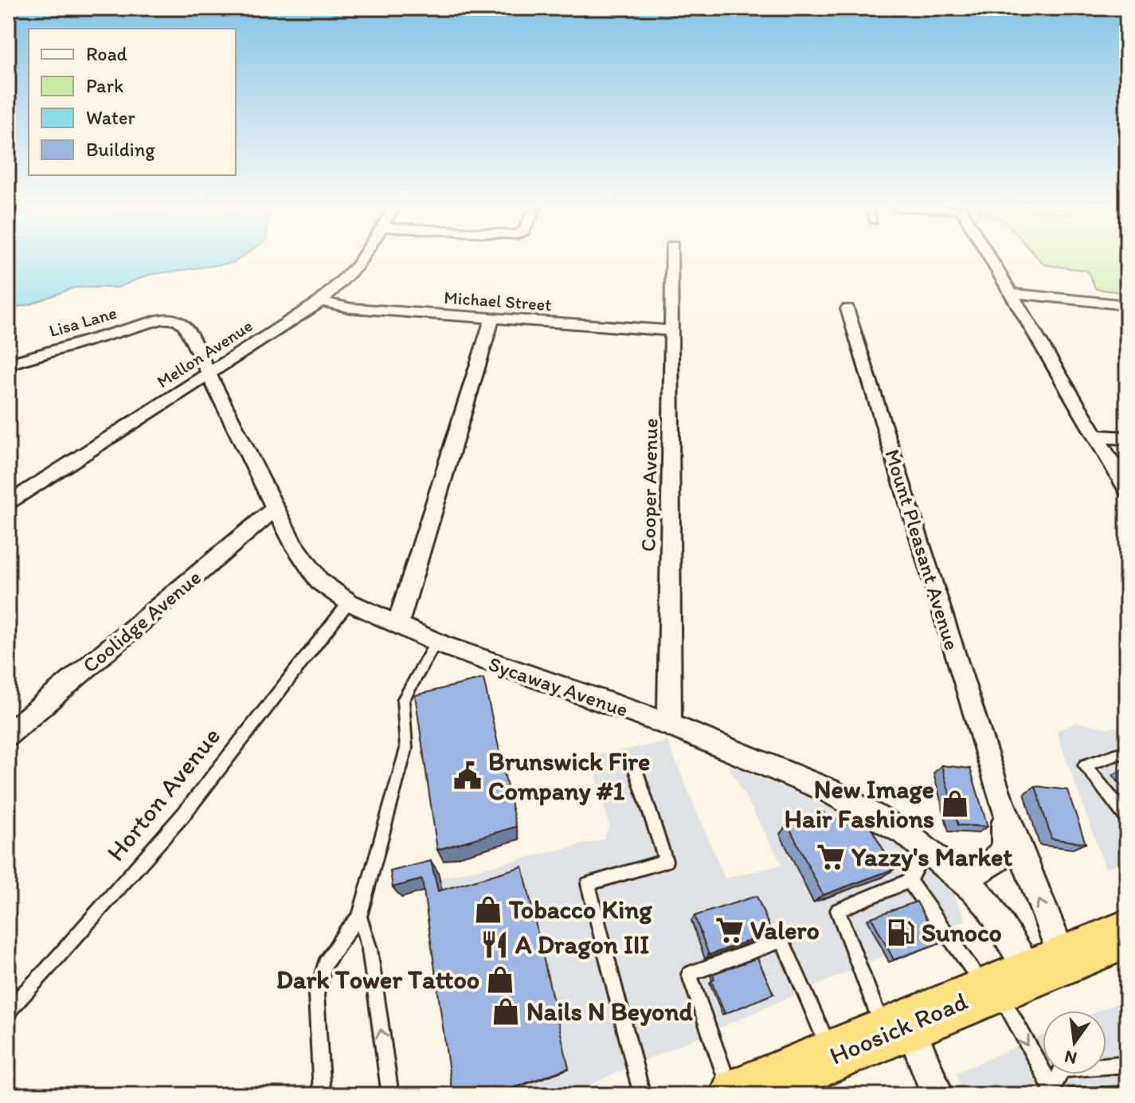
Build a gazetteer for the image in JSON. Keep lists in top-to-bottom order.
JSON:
{
  "streets": {
    "highway": ["Hoosick Road"],
    "street": [
      "Michael Street",
      "Lisa Lane",
      "Mellon Avenue",
      "Cooper Avenue",
      "Mount Pleasant Avenue",
      "Coolidge Avenue",
      "Sycaway Avenue"
    ],
    "lane": ["Horton Avenue"]
  },
  "crossings": [
    ["Michael Street", "Mellon Avenue"],
    ["Michael Street", "Cooper Avenue"],
    ["Lisa Lane", "Sycaway Avenue"],
    ["Mellon Avenue", "Sycaway Avenue"],
    ["Cooper Avenue", "Sycaway Avenue"],
    ["Mount Pleasant Avenue", "Sycaway Avenue"],
    ["Mount Pleasant Avenue", "Hoosick Road"],
    ["Coolidge Avenue", "Sycaway Avenue"],
    ["Sycaway Avenue", "Horton Avenue"],
    ["Sycaway Avenue", "Hoosick Road"]
  ],
  "places": {
    "public building": ["Brunswick Fire Company #1"],
    "shop": [
      "New Image Hair Fashions",
      "Tobacco King",
      "Dark Tower Tattoo",
      "Nails N Beyond"
    ],
    "supermarket": ["Yazzy's Market", "Valero"],
    "fuel station": ["Sunoco"],
    "restaurant": ["A Dragon III"]
  },
  "legend": [
    "Road",
    "Park",
    "Water",
    "Building"
  ],
  "north": "bottom"
}
